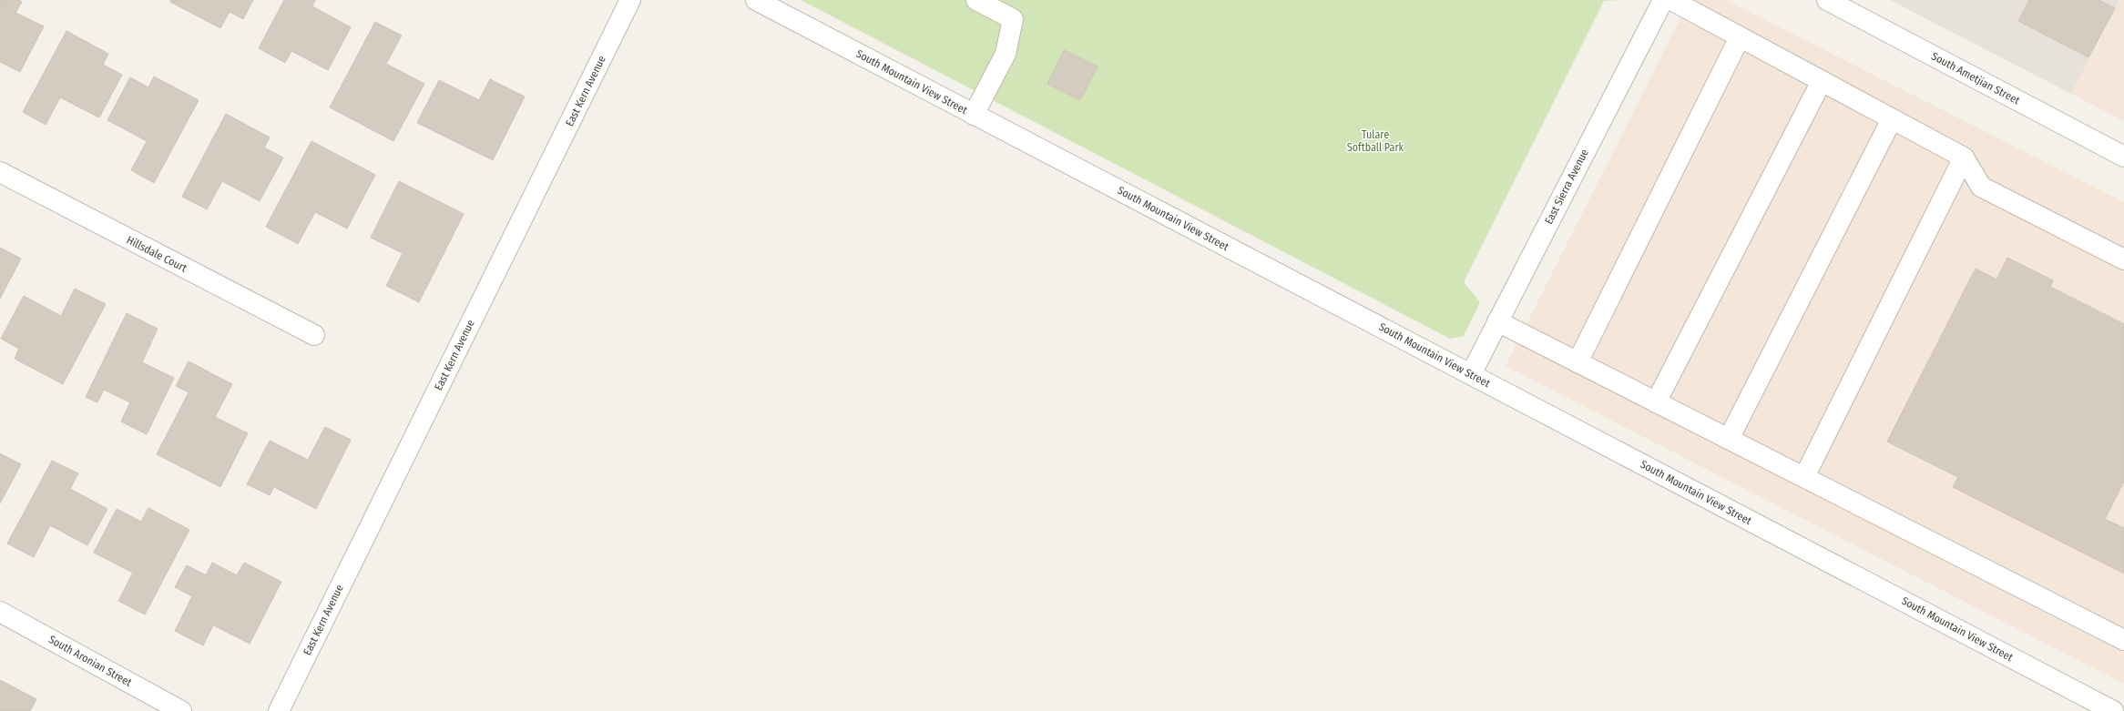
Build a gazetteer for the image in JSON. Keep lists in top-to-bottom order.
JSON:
{
  "streets": {
    "street": [
      "South Ametjian Street",
      "South Mountain View Street",
      "East Kern Avenue",
      "East Sierra Avenue",
      "Hillsdale Court",
      "South Aronian Street"
    ]
  },
  "crossings": [
    ["South Mountain View Street", "East Sierra Avenue"]
  ],
  "parks": ["Tulare Softball Park"]
}
